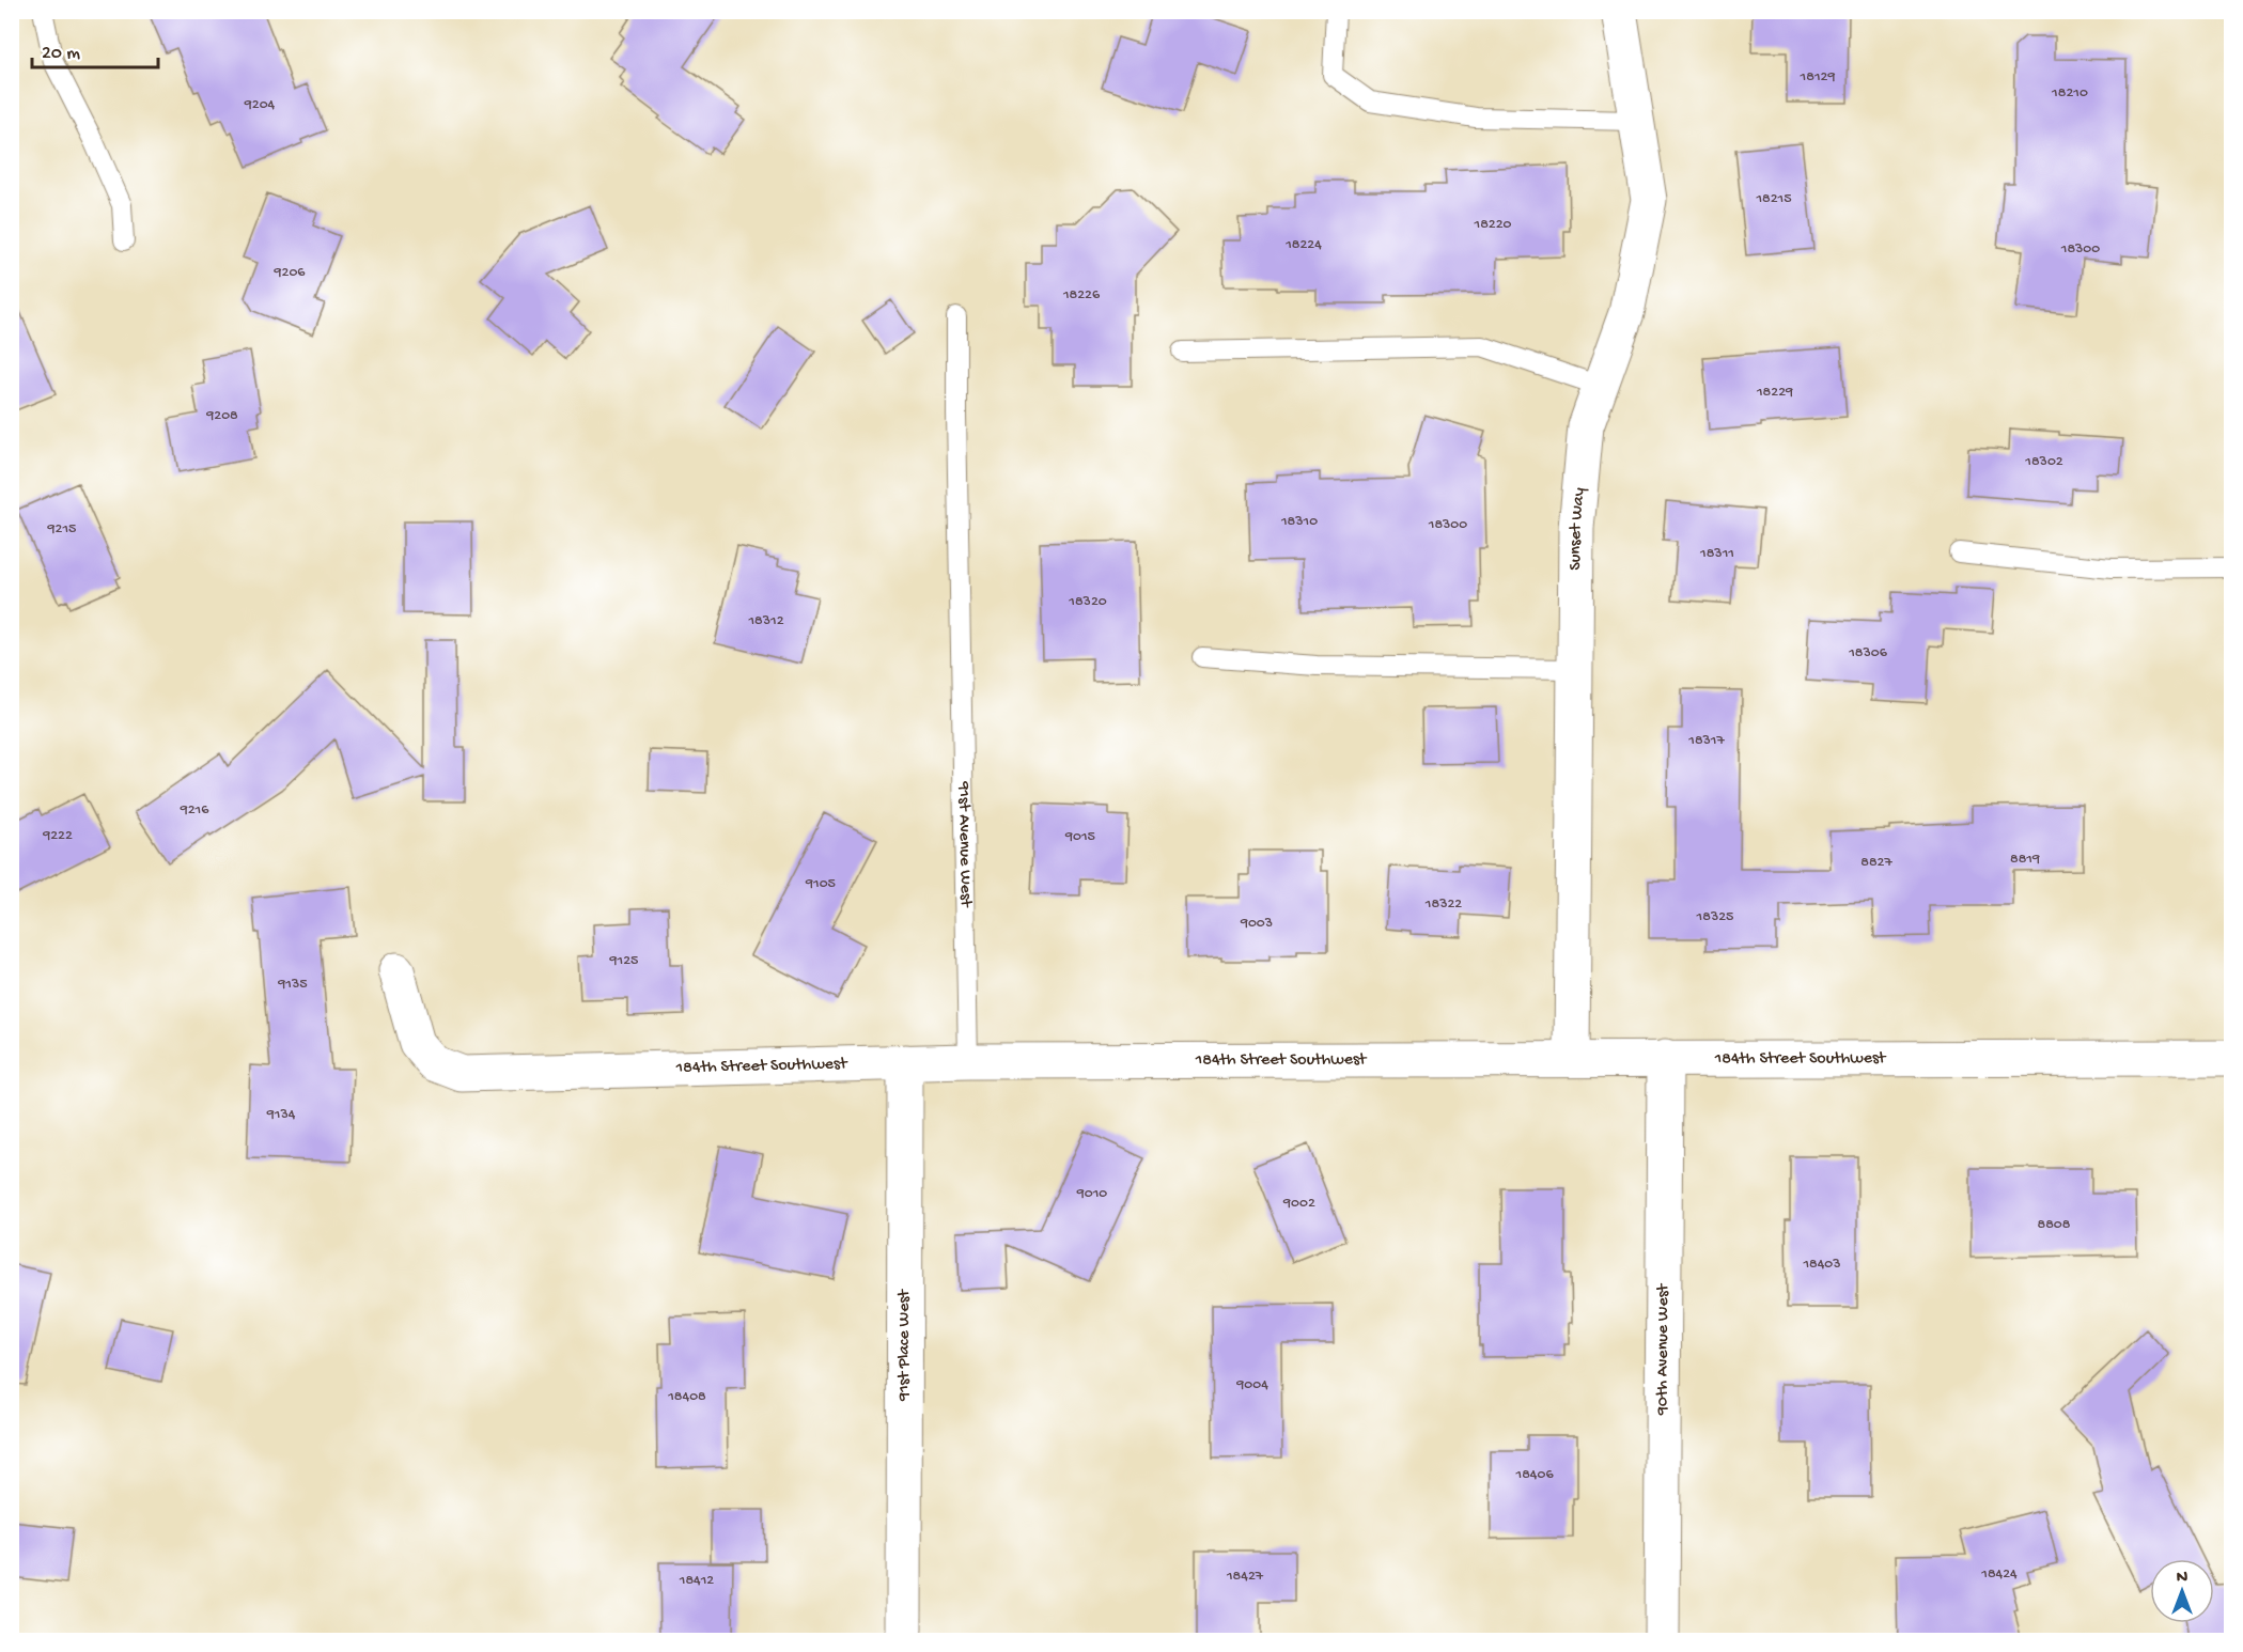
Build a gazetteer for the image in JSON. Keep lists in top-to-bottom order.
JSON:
{
  "streets": {
    "street": [
      "Sunset Way",
      "184th Street Southwest",
      "91st Place West",
      "90th Avenue West"
    ],
    "lane": ["91st Avenue West"]
  },
  "crossings": [
    ["Sunset Way", "184th Street Southwest"],
    ["91st Avenue West", "184th Street Southwest"],
    ["184th Street Southwest", "91st Place West"],
    ["184th Street Southwest", "90th Avenue West"]
  ],
  "house_numbers": [
    "18129",
    "18210",
    "9204",
    "18215",
    "18220",
    "18224",
    "18300",
    "9206",
    "18226",
    "18229",
    "9208",
    "18302",
    "18310",
    "18300",
    "9215",
    "18311",
    "18320",
    "18312",
    "18306",
    "18317",
    "9216",
    "9222",
    "9015",
    "8819",
    "8827",
    "9105",
    "18322",
    "18325",
    "9003",
    "9125",
    "9135",
    "9134",
    "9010",
    "9002",
    "8808",
    "18403",
    "9004",
    "18408",
    "18406",
    "18424",
    "18427",
    "18412"
  ],
  "scale_bar": "20 m",
  "north": "top"
}
